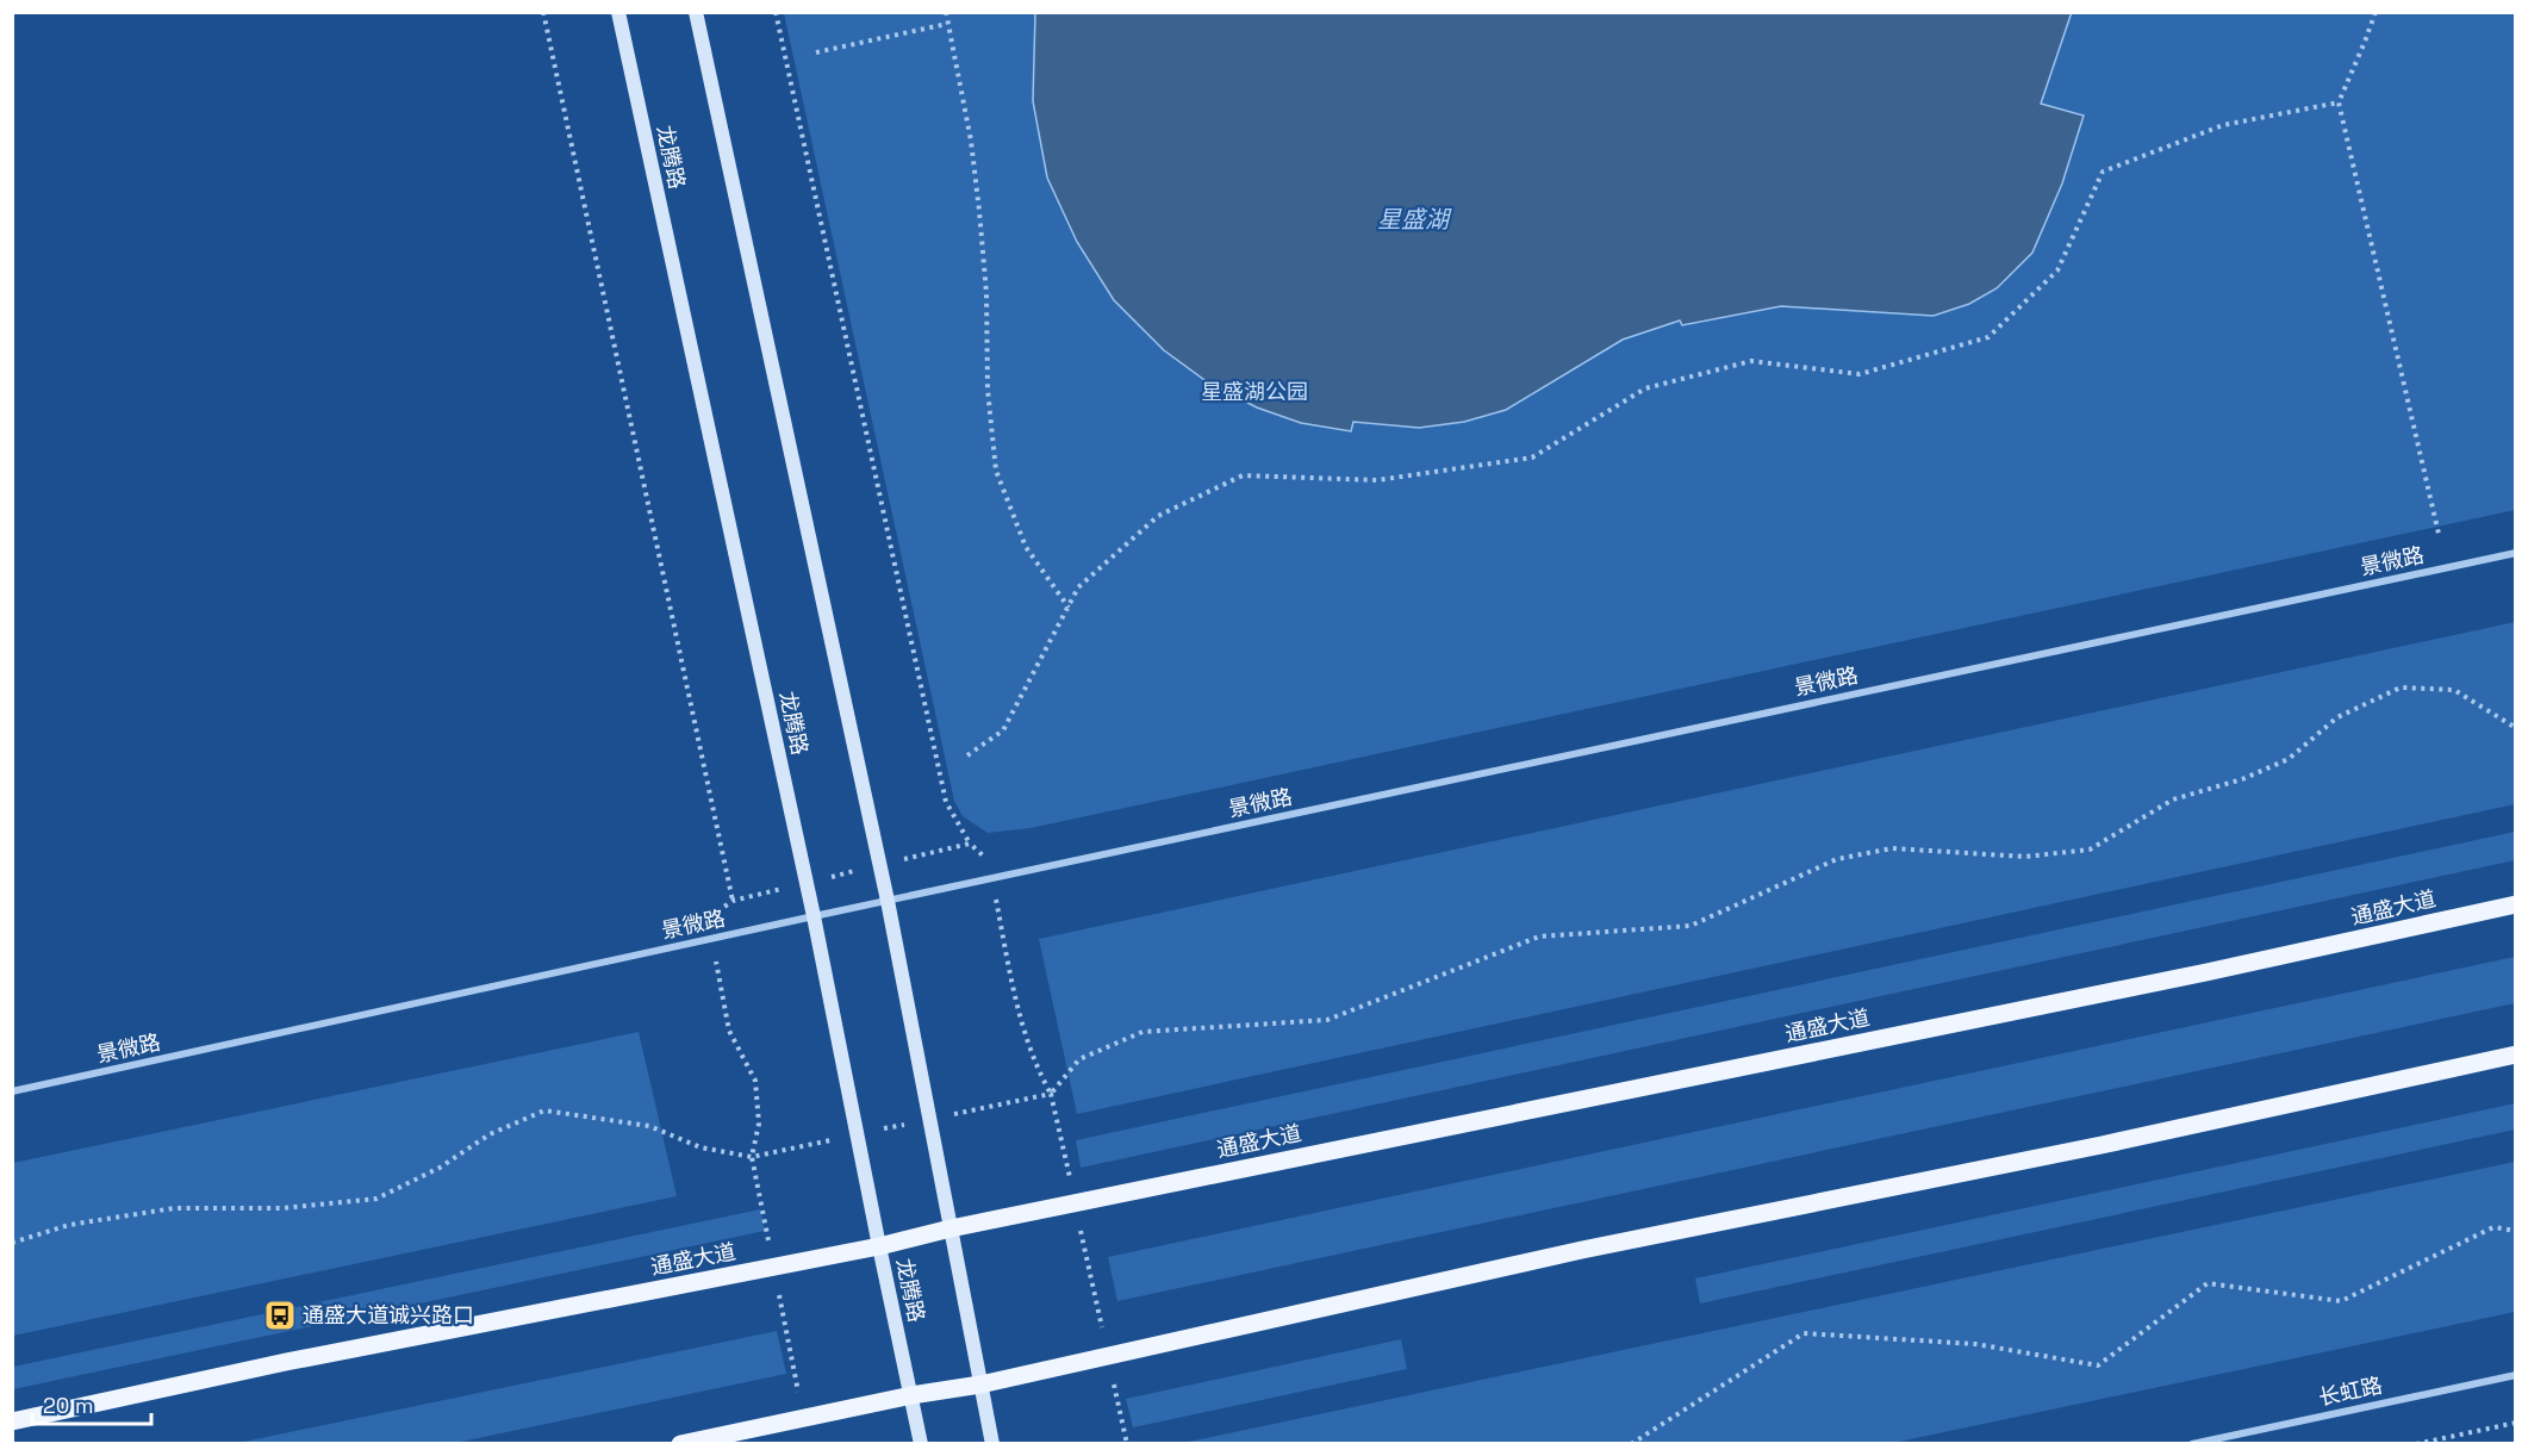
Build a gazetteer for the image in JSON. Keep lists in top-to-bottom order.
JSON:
{
  "streets": {
    "main road": ["龙腾路", "通盛大道"],
    "street": ["景微路", "长虹路"]
  },
  "crossings": [
    ["龙腾路", "景微路"],
    ["龙腾路", "通盛大道"]
  ],
  "water": ["星盛湖"],
  "parks": ["星盛湖公园"],
  "places": {
    "bus stop": ["通盛大道诚兴路口"]
  },
  "scale_bar": "20 m"
}
